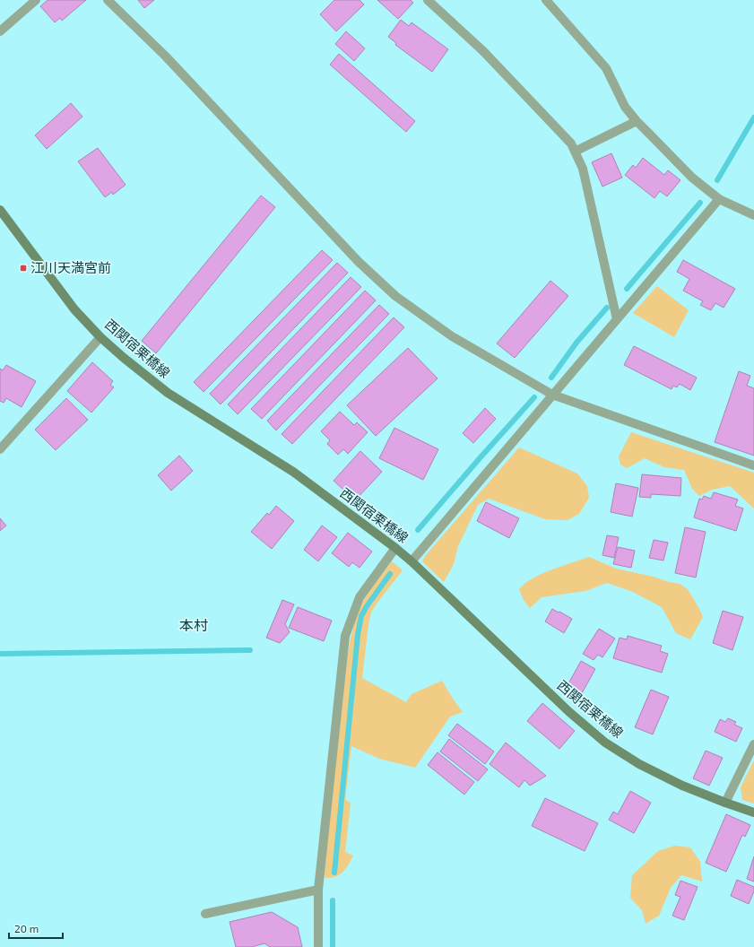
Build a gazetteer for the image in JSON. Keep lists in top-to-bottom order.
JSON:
{
  "streets": {
    "main road": ["西関宿栗橋線"]
  },
  "districts": ["本村"],
  "places": {
    "transit": ["江川天満宮前"]
  },
  "scale_bar": "20 m"
}
